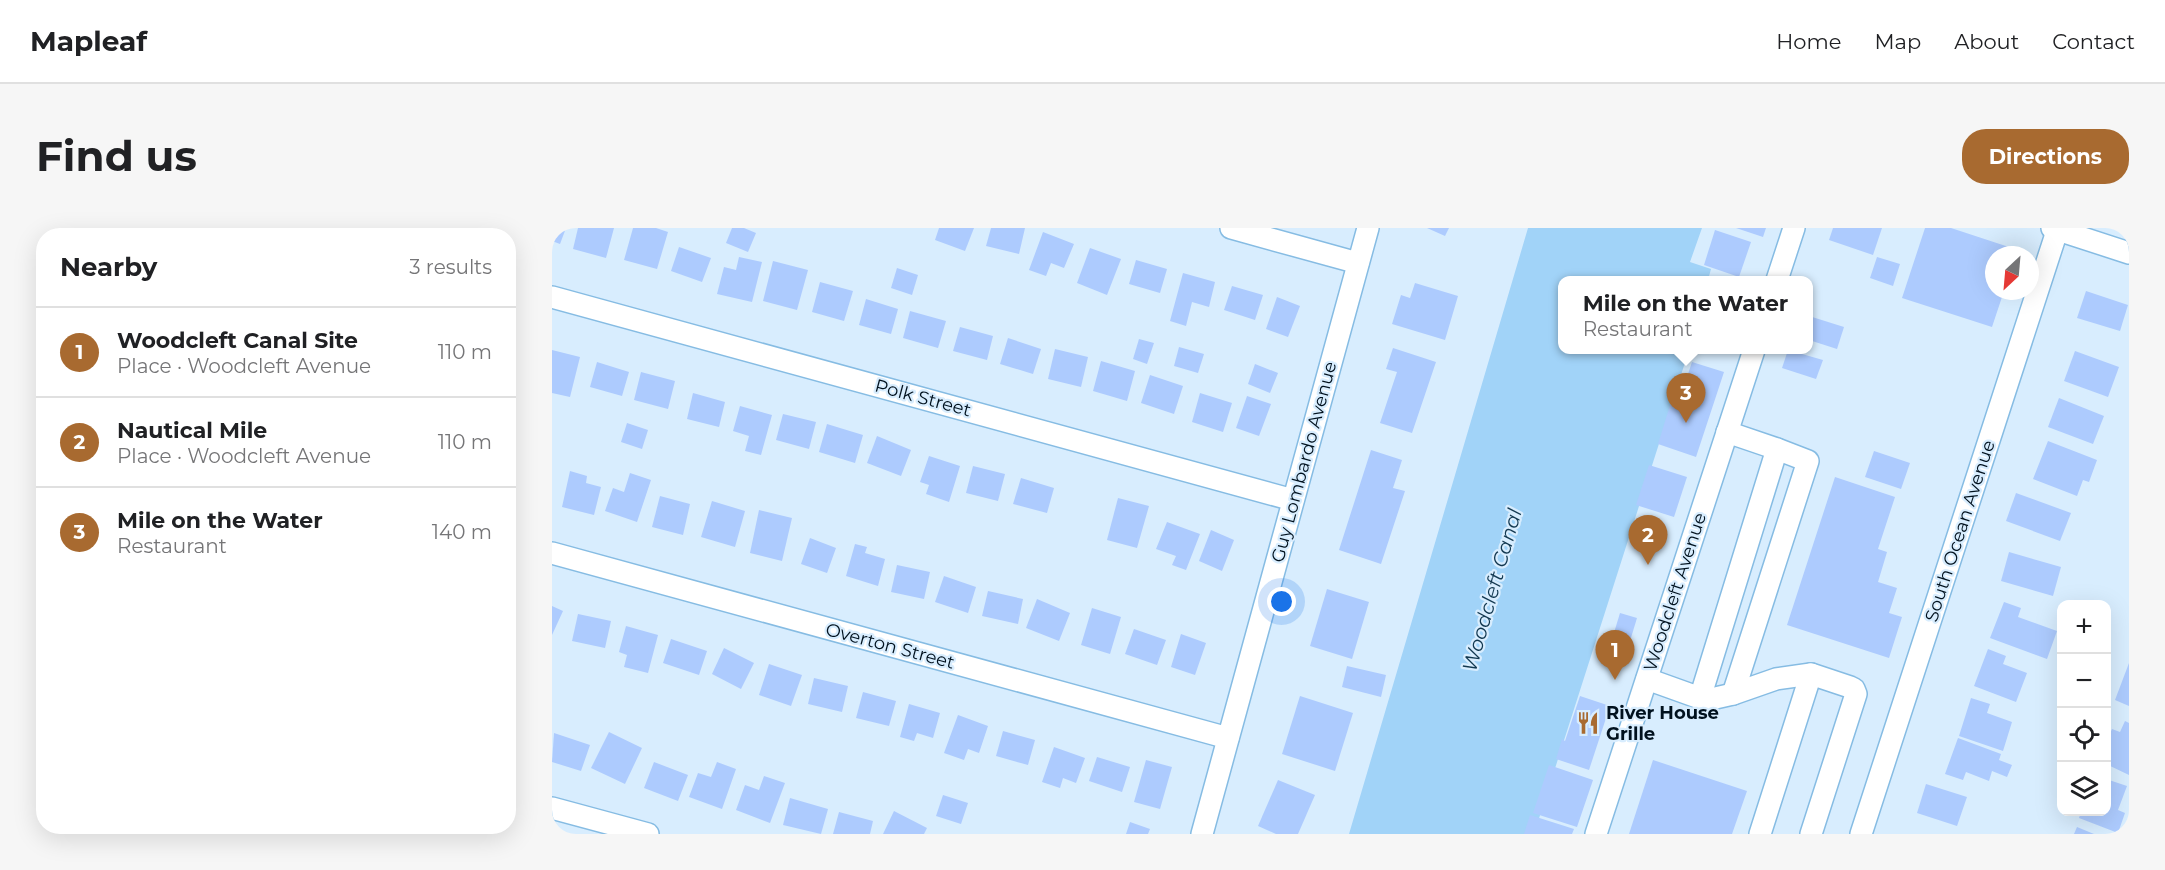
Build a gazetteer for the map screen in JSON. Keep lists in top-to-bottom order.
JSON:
{
  "streets": {
    "street": [
      "Polk Street",
      "Guy Lombardo Avenue",
      "South Ocean Avenue",
      "Woodcleft Avenue",
      "Overton Street"
    ]
  },
  "crossings": [
    ["Polk Street", "Guy Lombardo Avenue"],
    ["Guy Lombardo Avenue", "Overton Street"]
  ],
  "water": ["Woodcleft Canal"],
  "places": {
    "restaurant": ["River House Grille"]
  },
  "north": "bottom left",
  "page": {
    "header": "Mapleaf",
    "nav": [
      "Home",
      "Map",
      "About",
      "Contact"
    ],
    "buttons": "Directions",
    "title": "Find us",
    "heading": ["Nearby", "3 results"],
    "popup": ["Mile on the Water", "Restaurant"],
    "list": [
      {
        "mark": "1",
        "name": "Woodcleft Canal Site",
        "note": "Place · Woodcleft Avenue",
        "value": "110 m"
      },
      {
        "mark": "2",
        "name": "Nautical Mile",
        "note": "Place · Woodcleft Avenue",
        "value": "110 m"
      },
      {
        "mark": "3",
        "name": "Mile on the Water",
        "note": "Restaurant",
        "value": "140 m"
      }
    ],
    "pins": ["3", "2", "1"],
    "map_buttons": ["+", "−"]
  }
}
